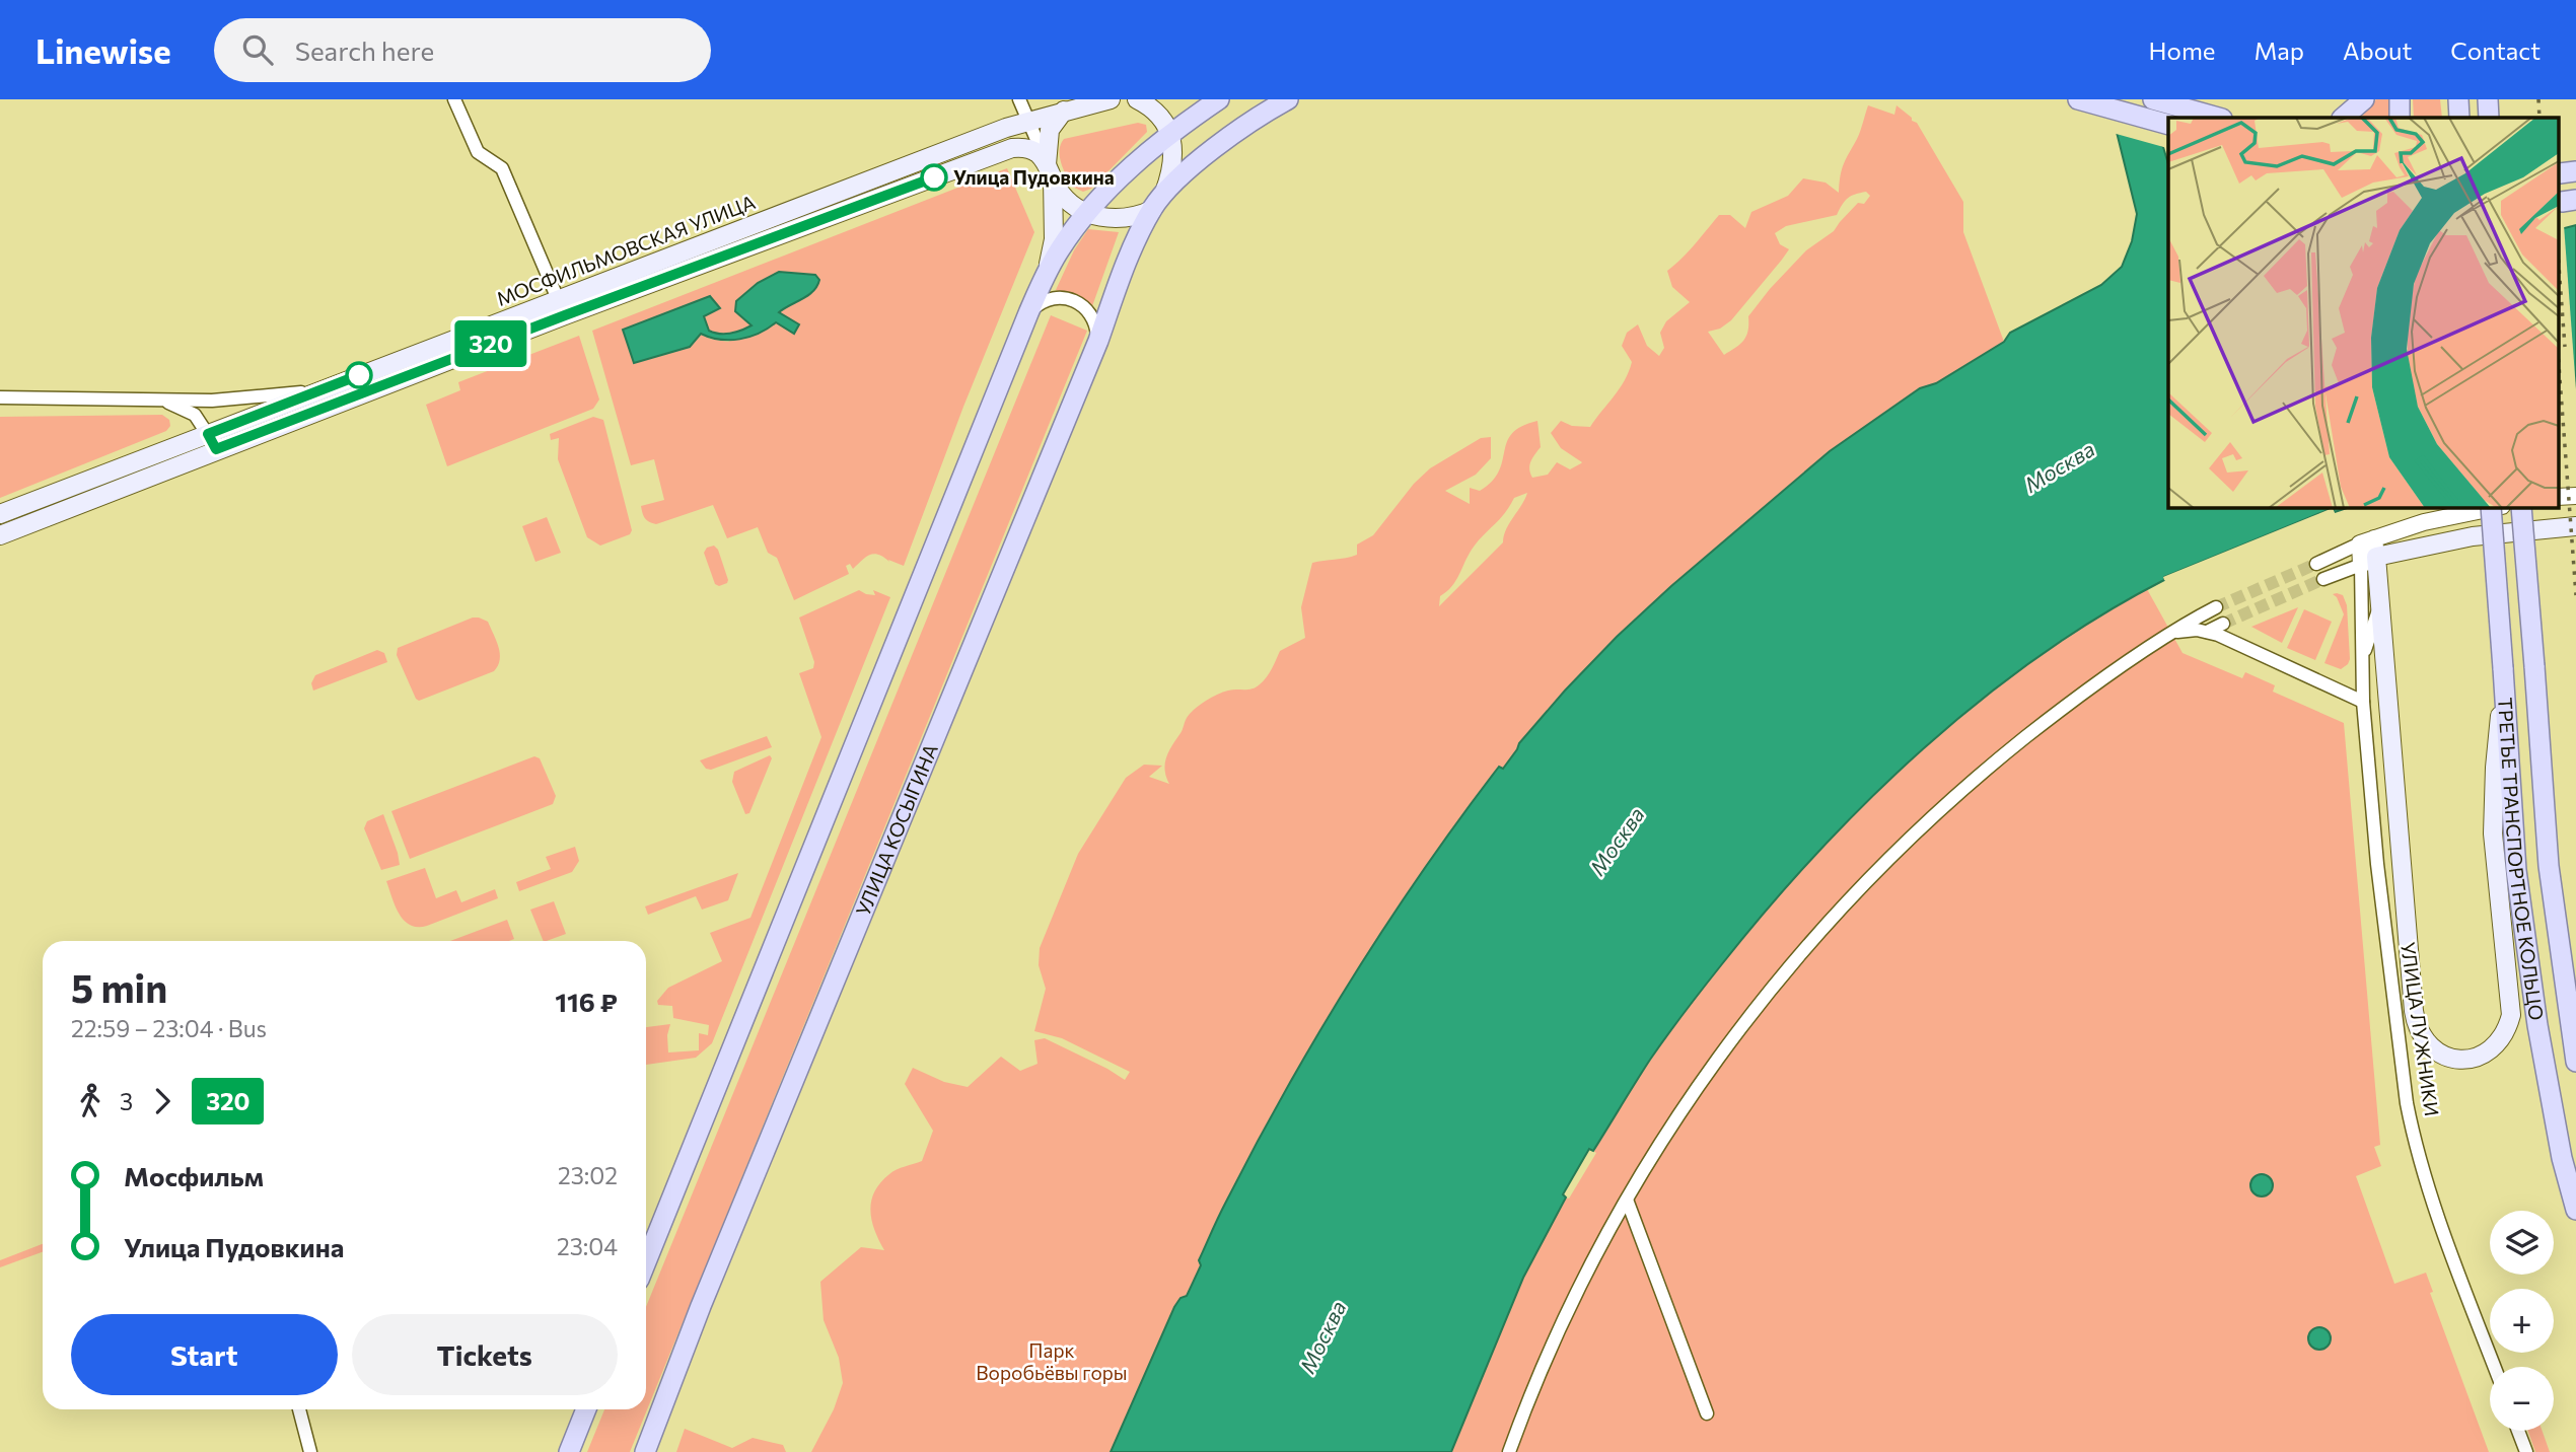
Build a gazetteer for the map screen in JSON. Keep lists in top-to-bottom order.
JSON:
{
  "streets": {
    "main road": ["МОСФИЛЬМОВСКАЯ УЛИЦА", "УЛИЦА КОСЫГИНА", "ТРЕТЬЕ ТРАНСПОРТНОЕ КОЛЬЦО"],
    "street": ["УЛИЦА ЛУЖНИКИ"]
  },
  "water": ["Москва"],
  "parks": ["Парк Воробьёвы горы"],
  "places": ["Улица Пудовкина"],
  "lines": ["bus line 320"],
  "page": {
    "header": "Linewise",
    "search": "Search here",
    "nav": [
      "Home",
      "Map",
      "About",
      "Contact"
    ],
    "on_map": "320",
    "heading": ["5 min", "22:59 – 23:04 · Bus", "116 ₽"],
    "legs": ["3", "320"],
    "list": [
      {
        "name": "Мосфильм",
        "value": "23:02"
      },
      {
        "name": "Улица Пудовкина",
        "value": "23:04"
      }
    ],
    "map_buttons": ["+", "−"],
    "buttons": ["Start", "Tickets"]
  }
}
